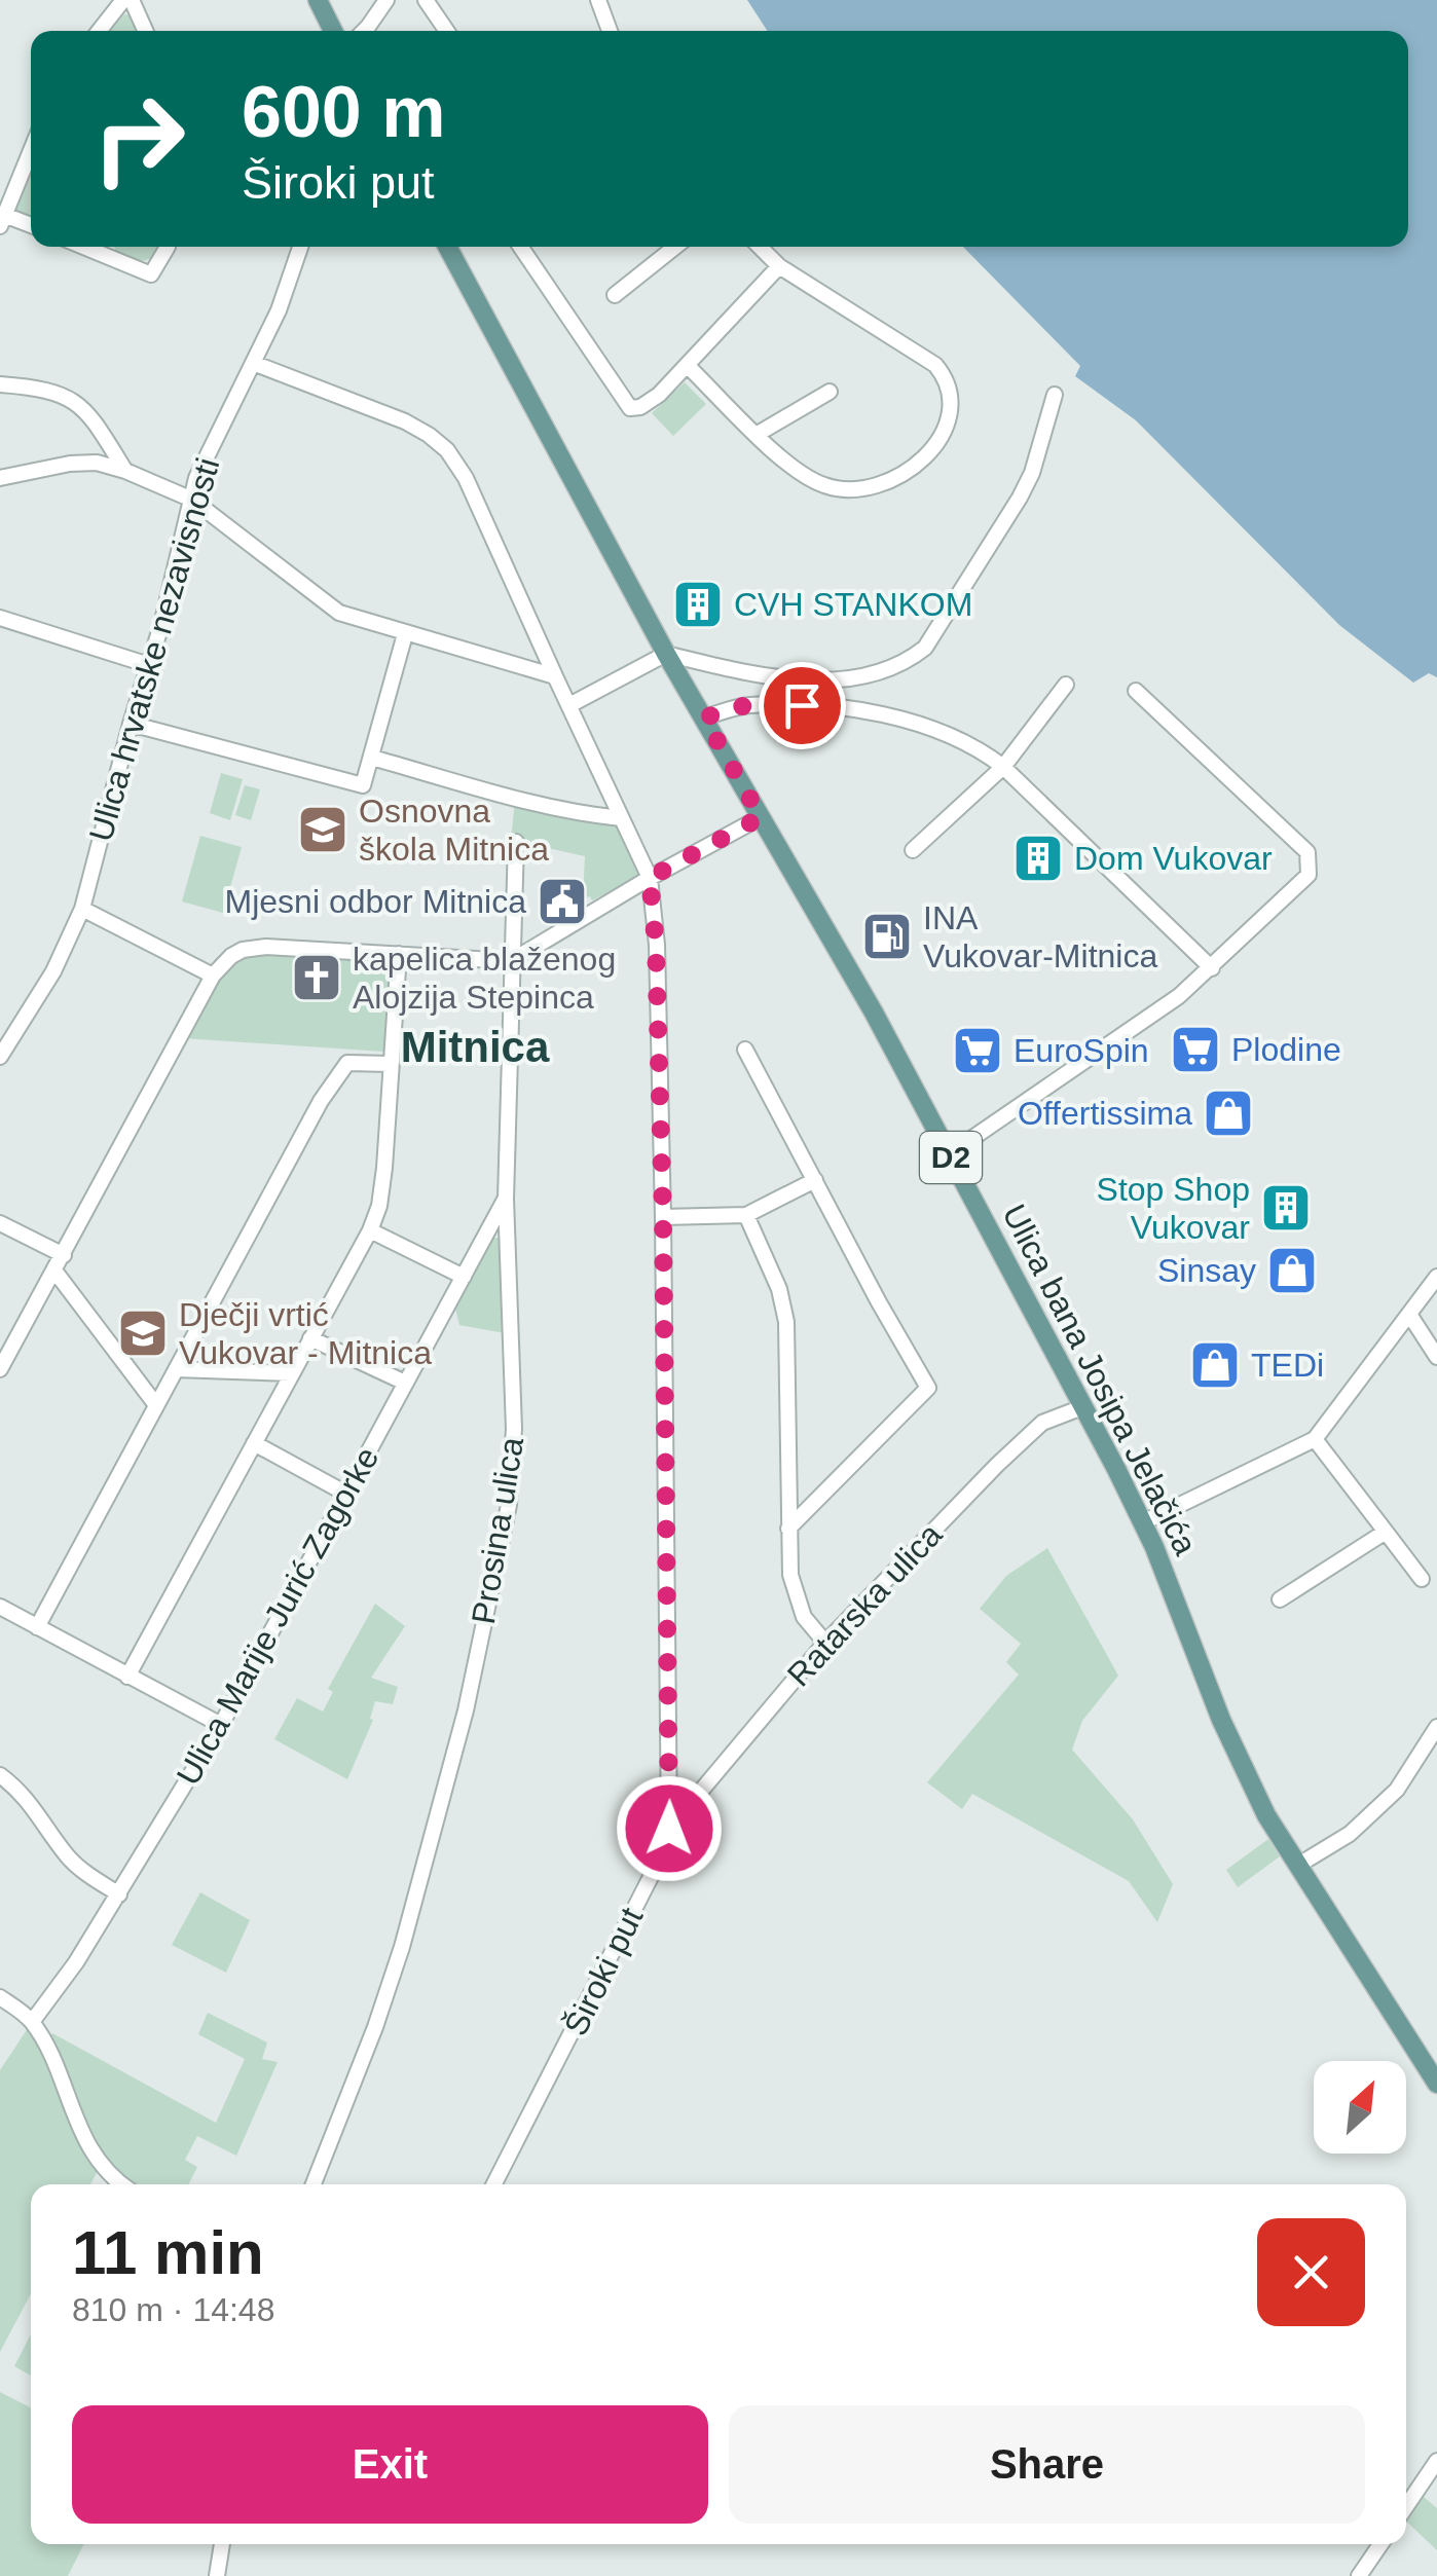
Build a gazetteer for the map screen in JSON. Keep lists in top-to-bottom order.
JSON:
{
  "streets": {
    "main road": ["D2", "Ulica bana Josipa Jelačića"],
    "street": [
      "Ulica hrvatske nezavisnosti",
      "Prosina ulica",
      "Ratarska ulica",
      "Ulica Marije Jurić Zagorke",
      "Široki put"
    ]
  },
  "crossings": [
    ["Ulica bana Josipa Jelačića", "Ratarska ulica"],
    ["Prosina ulica", "Ulica Marije Jurić Zagorke"],
    ["Ratarska ulica", "Široki put"]
  ],
  "districts": ["Mitnica"],
  "places": {
    "building": ["CVH STANKOM", "Dom Vukovar", "Stop Shop Vukovar"],
    "school or university": ["Osnovna škola Mitnica", "Dječji vrtić Vukovar - Mitnica"],
    "public building": ["Mjesni odbor Mitnica"],
    "fuel station": ["INA Vukovar-Mitnica"],
    "church": ["kapelica blaženog Alojzija Stepinca"],
    "supermarket": ["Plodine", "EuroSpin"],
    "shop": ["Offertissima", "Sinsay", "TEDi"]
  },
  "north": "top right",
  "page": {
    "turn": ["600 m", "Široki put"],
    "heading": ["11 min", "810 m · 14:48"],
    "buttons": ["Exit", "Share"]
  }
}
